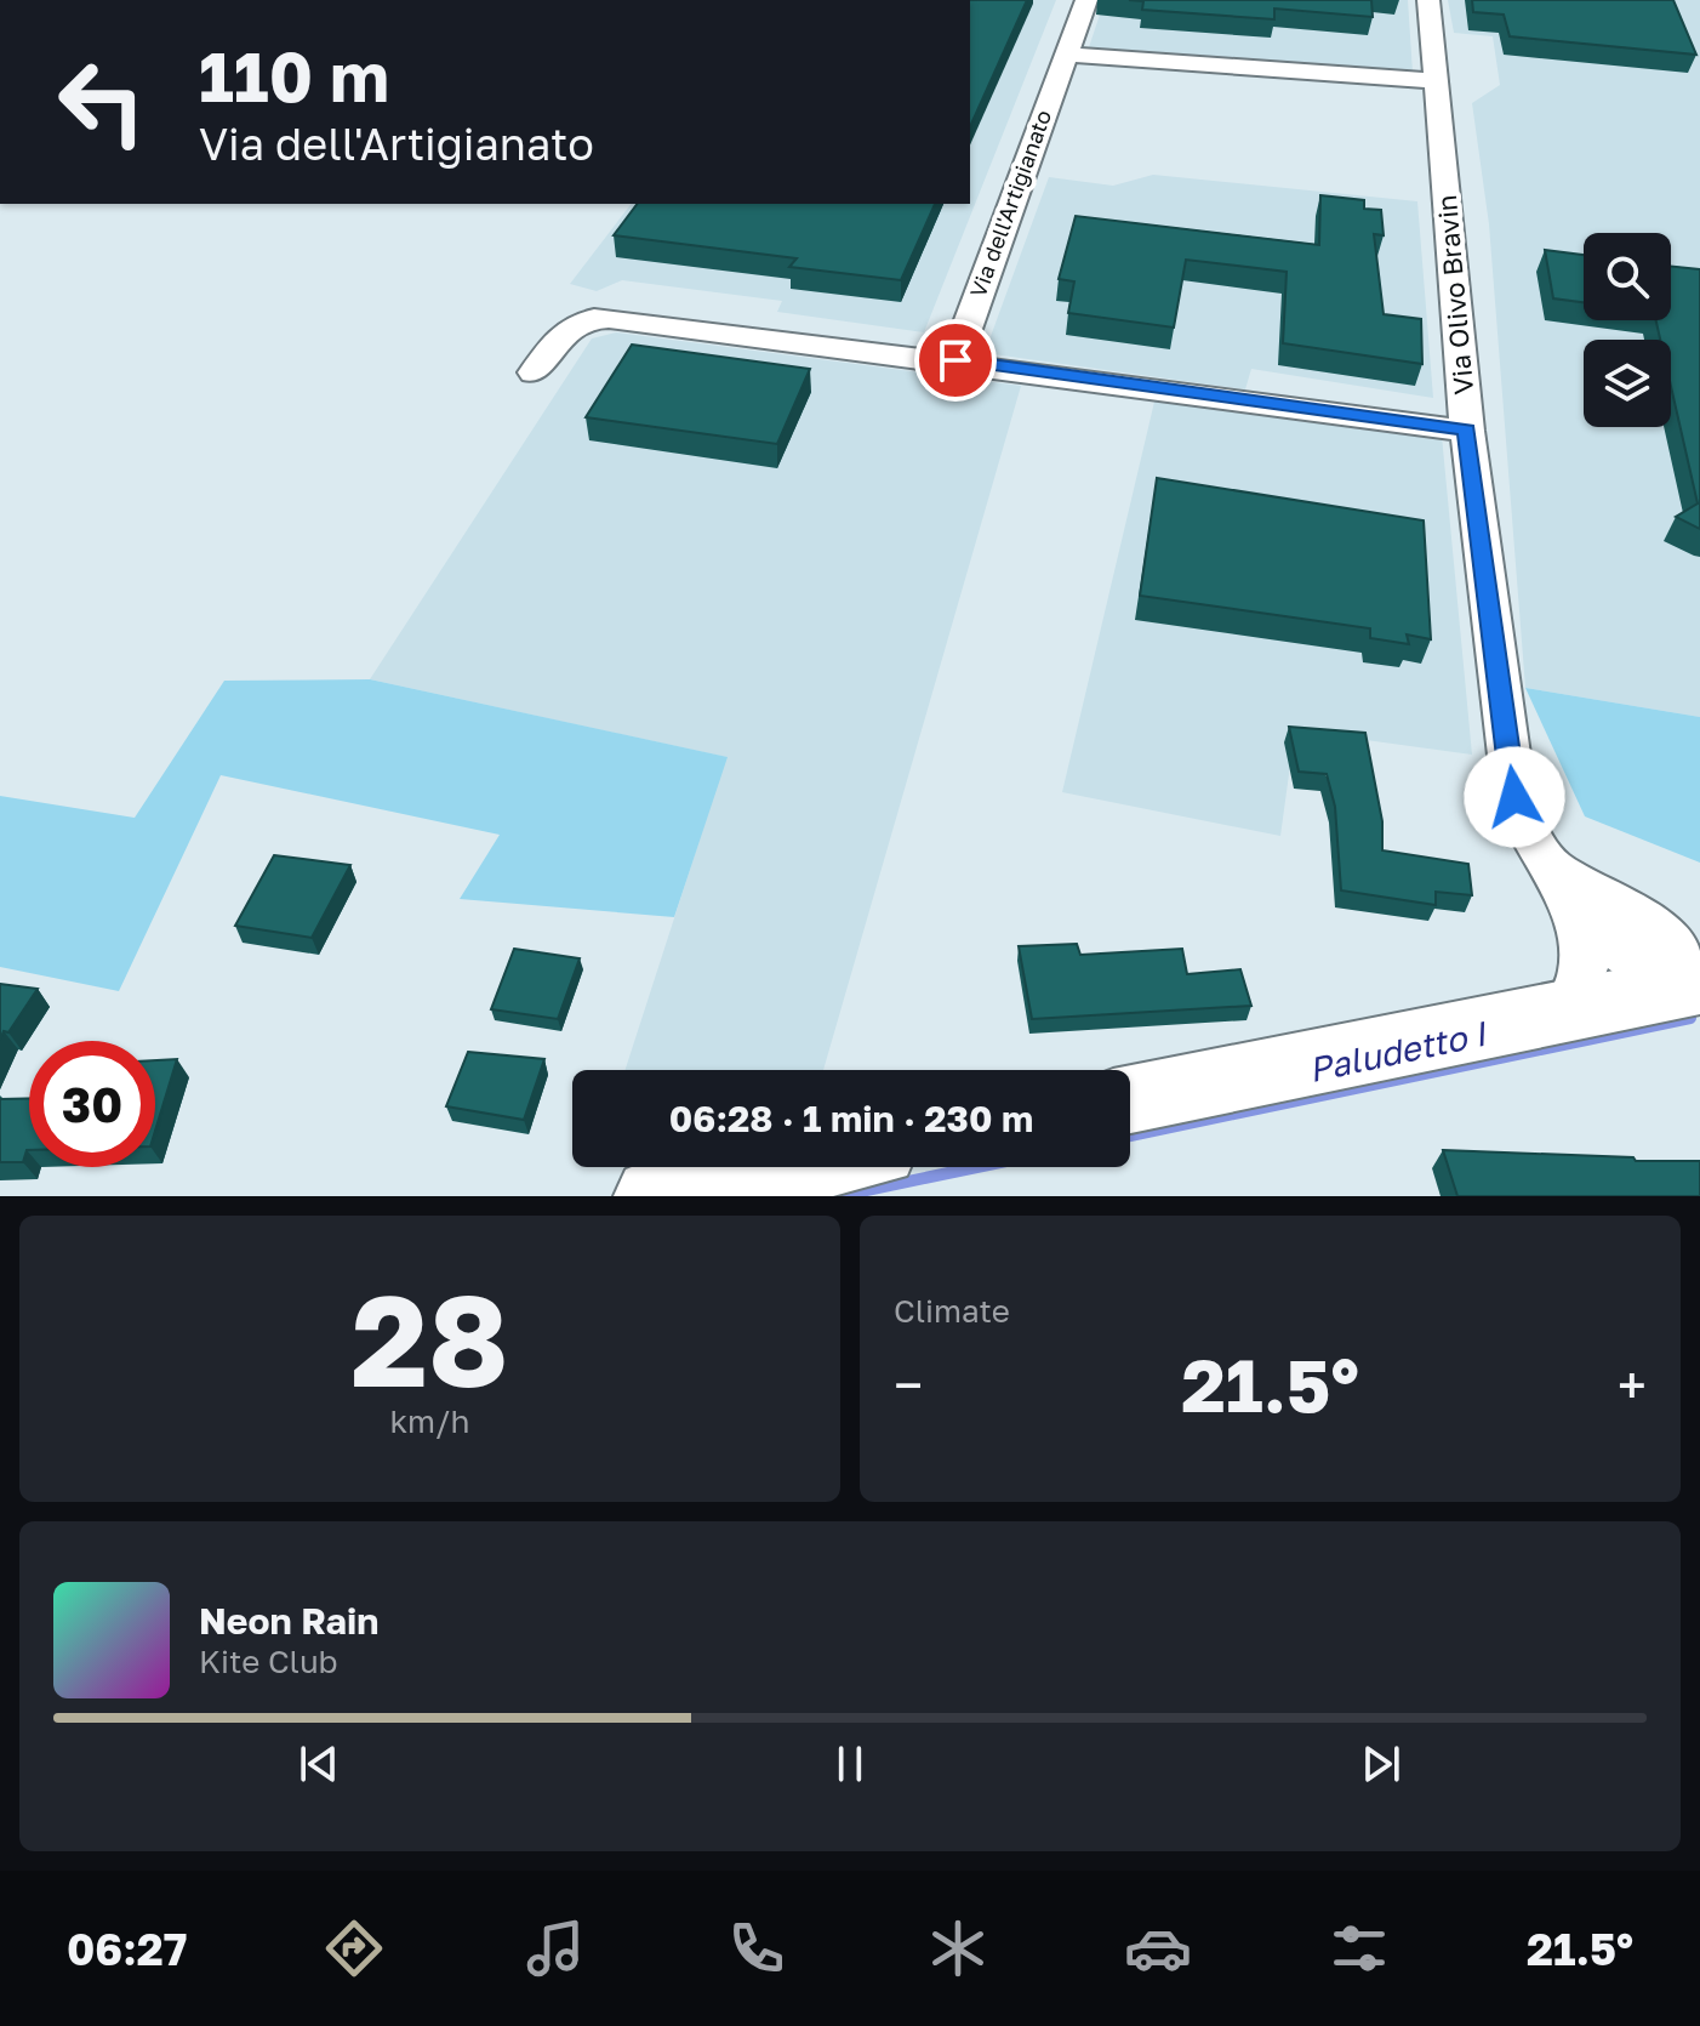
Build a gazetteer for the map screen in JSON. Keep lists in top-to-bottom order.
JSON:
{
  "streets": {
    "street": ["Via dell'Artigianato", "Via Olivo Bravin"]
  },
  "water": ["Paludetto I"],
  "page": {
    "turn": ["110 m", "Via dell'Artigianato"],
    "limit": "30",
    "trip": "06:28 · 1 min · 230 m",
    "tile": [
      ["28", "km/h"],
      "Climate"
    ],
    "heat": ["−", "21.5°", "+"],
    "song": ["Neon Rain", "Kite Club"],
    "tabs": ["06:27", "21.5°"]
  }
}
